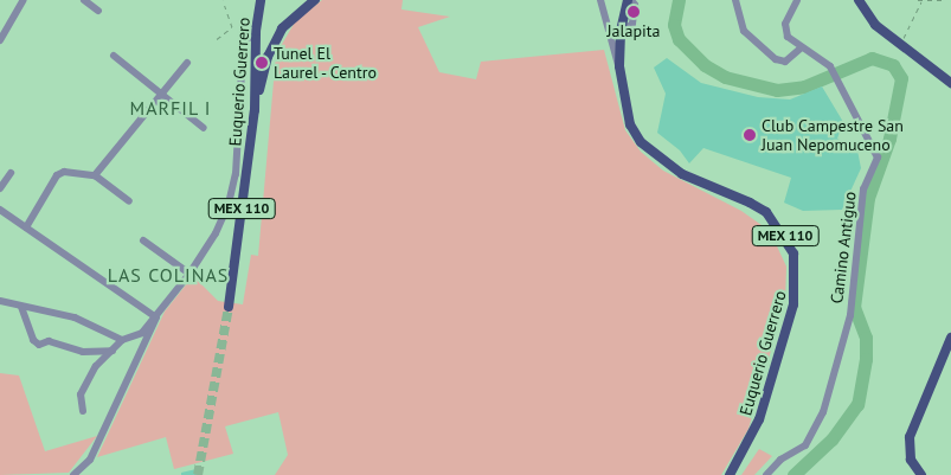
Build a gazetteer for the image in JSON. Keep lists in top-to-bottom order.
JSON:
{
  "streets": {
    "main road": ["Euquerio Guerrero", "MEX 110"],
    "street": ["Camino Antiguo"]
  },
  "crossings": [
    ["Euquerio Guerrero", "MEX 110"]
  ],
  "districts": ["MARFIL I", "LAS COLINAS"],
  "places": ["Jalapita", "Tunel El Laurel - Centro", "Club Campestre San Juan Nepomuceno"]
}
